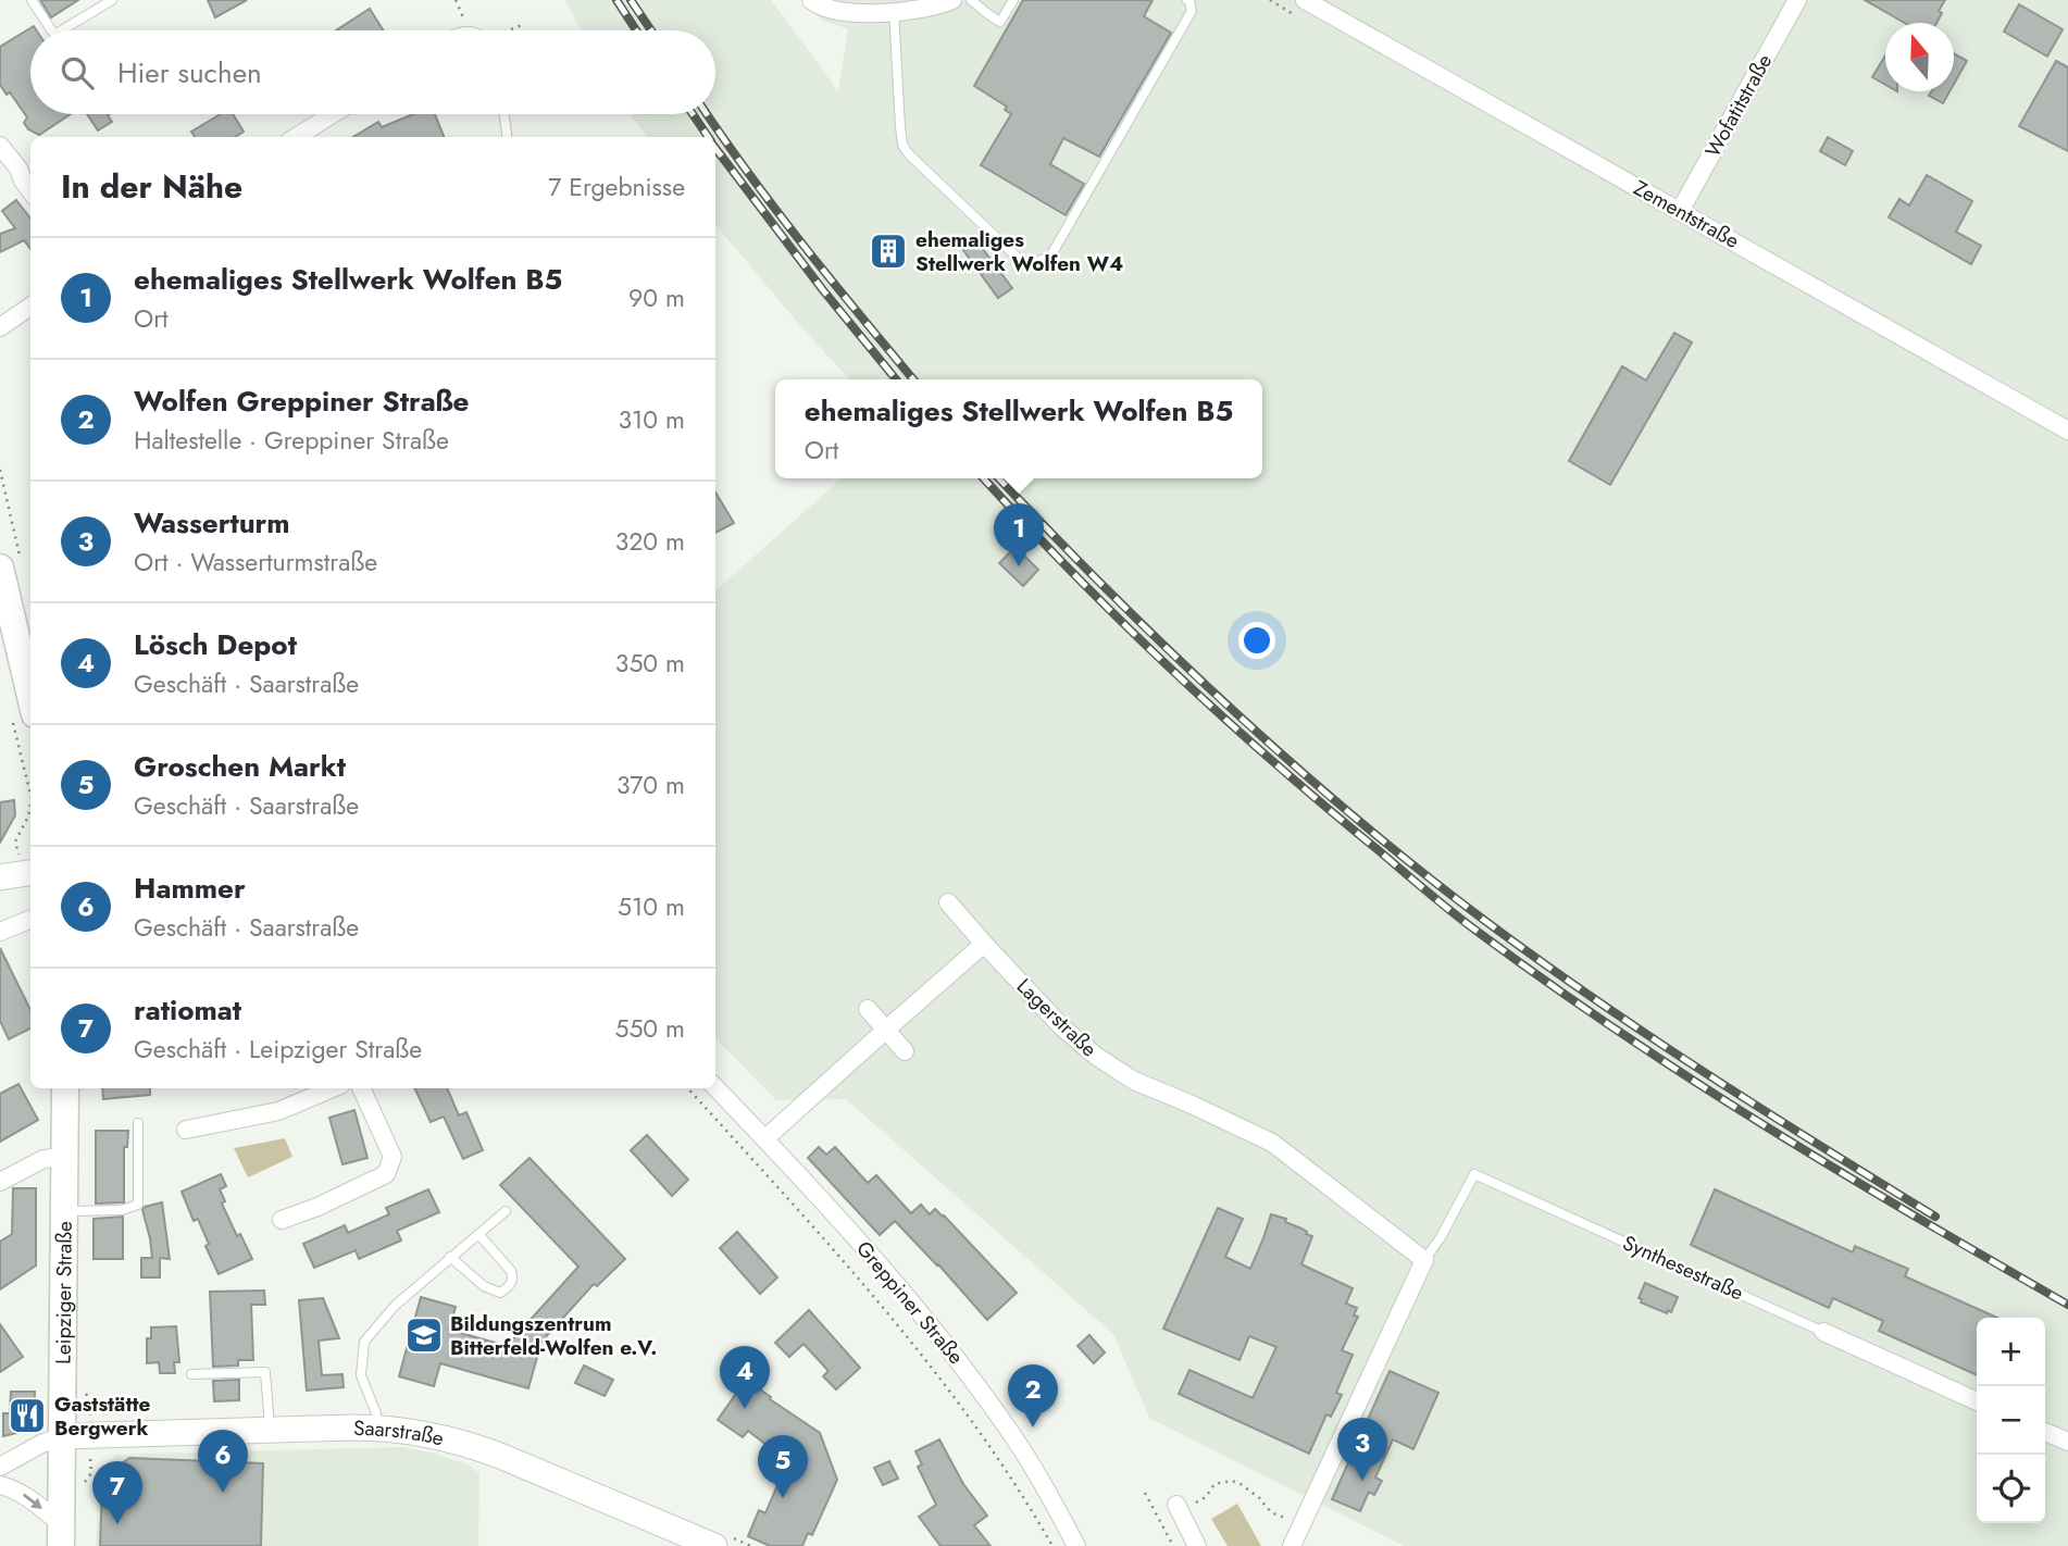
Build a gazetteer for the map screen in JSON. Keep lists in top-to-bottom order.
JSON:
{
  "streets": {
    "main road": ["Leipziger Straße"],
    "street": [
      "Wofatitstraße",
      "Zementstraße",
      "Lagerstraße",
      "Synthesestraße",
      "Greppiner Straße",
      "Saarstraße"
    ]
  },
  "crossings": [
    ["Wofatitstraße", "Zementstraße"],
    ["Lagerstraße", "Synthesestraße"],
    ["Leipziger Straße", "Saarstraße"]
  ],
  "places": {
    "building": ["ehemaliges Stellwerk Wolfen W4"],
    "school or university": ["Bildungszentrum Bitterfeld-Wolfen e.V."],
    "restaurant": ["Gaststätte Bergwerk"]
  },
  "north": "top",
  "page": {
    "search": "Hier suchen",
    "heading": ["In der Nähe", "7 Ergebnisse"],
    "list": [
      {
        "mark": "1",
        "name": "ehemaliges Stellwerk Wolfen B5",
        "note": "Ort",
        "value": "90 m"
      },
      {
        "mark": "2",
        "name": "Wolfen Greppiner Straße",
        "note": "Haltestelle · Greppiner Straße",
        "value": "310 m"
      },
      {
        "mark": "3",
        "name": "Wasserturm",
        "note": "Ort · Wasserturmstraße",
        "value": "320 m"
      },
      {
        "mark": "4",
        "name": "Lösch Depot",
        "note": "Geschäft · Saarstraße",
        "value": "350 m"
      },
      {
        "mark": "5",
        "name": "Groschen Markt",
        "note": "Geschäft · Saarstraße",
        "value": "370 m"
      },
      {
        "mark": "6",
        "name": "Hammer",
        "note": "Geschäft · Saarstraße",
        "value": "510 m"
      },
      {
        "mark": "7",
        "name": "ratiomat",
        "note": "Geschäft · Leipziger Straße",
        "value": "550 m"
      }
    ],
    "popup": ["ehemaliges Stellwerk Wolfen B5", "Ort"],
    "pins": [
      "1",
      "4",
      "2",
      "3",
      "6",
      "5",
      "7"
    ],
    "map_buttons": ["+", "−"]
  }
}
